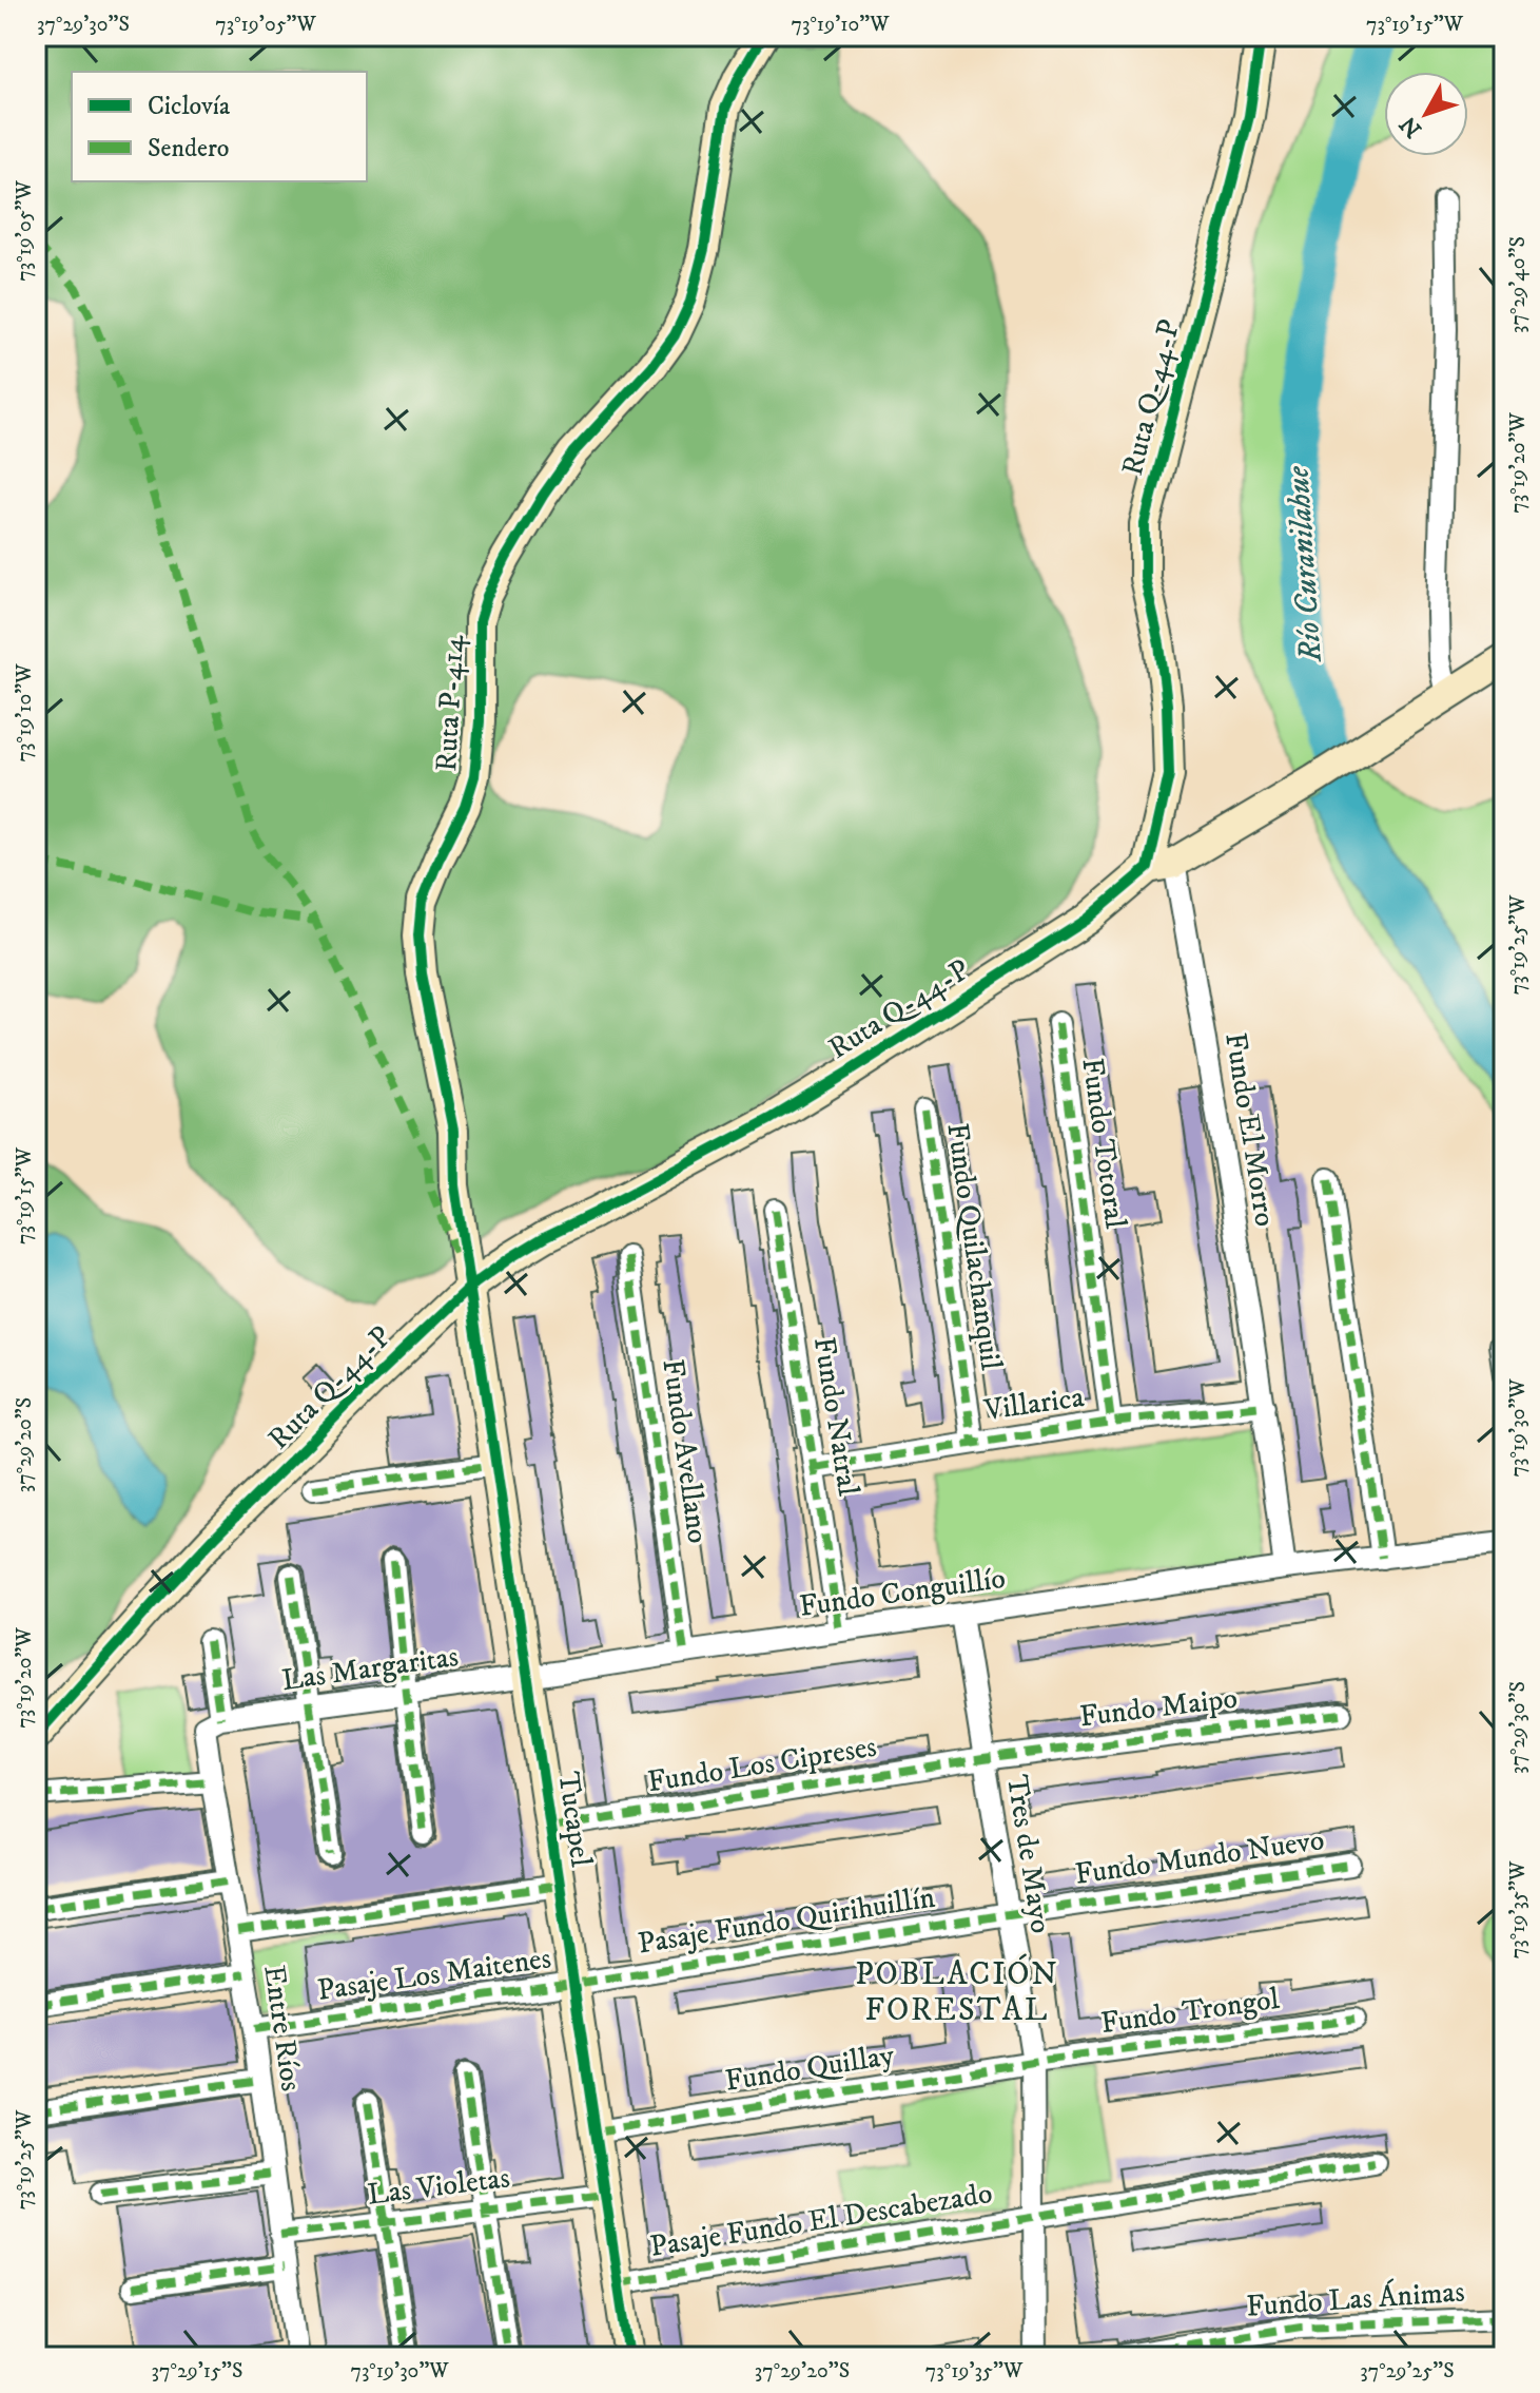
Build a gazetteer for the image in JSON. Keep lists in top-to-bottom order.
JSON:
{
  "streets": {
    "street": [
      "Ruta Q-44-P",
      "Ruta P-414",
      "Fundo El Morro",
      "Fundo Totoral",
      "Fundo Quilachanquil",
      "Villarica",
      "Fundo Natral",
      "Fundo Avellano",
      "Fundo Conguillío",
      "Las Margaritas",
      "Fundo Maipo",
      "Fundo Los Cipreses",
      "Tucapel",
      "Tres de Mayo",
      "Fundo Mundo Nuevo",
      "Pasaje Fundo Quirihuillín",
      "Pasaje Los Maitenes",
      "Fundo Trongol",
      "Entre Ríos",
      "Fundo Quillay",
      "Las Violetas",
      "Pasaje Fundo El Descabezado",
      "Fundo Las Ánimas"
    ]
  },
  "crossings": [
    ["Ruta Q-44-P", "Ruta P-414"],
    ["Ruta Q-44-P", "Fundo El Morro"],
    ["Ruta Q-44-P", "Tucapel"],
    ["Ruta P-414", "Tucapel"],
    ["Fundo El Morro", "Villarica"],
    ["Fundo Totoral", "Villarica"],
    ["Fundo Quilachanquil", "Villarica"],
    ["Villarica", "Fundo Natral"],
    ["Fundo Natral", "Fundo Conguillío"],
    ["Fundo Avellano", "Fundo Conguillío"],
    ["Fundo Conguillío", "Las Margaritas"],
    ["Fundo Conguillío", "Tucapel"],
    ["Fundo Conguillío", "Tres de Mayo"],
    ["Las Margaritas", "Tucapel"],
    ["Las Margaritas", "Entre Ríos"],
    ["Fundo Maipo", "Fundo Los Cipreses"],
    ["Fundo Maipo", "Tres de Mayo"],
    ["Fundo Los Cipreses", "Tucapel"],
    ["Fundo Los Cipreses", "Tres de Mayo"],
    ["Tucapel", "Pasaje Fundo Quirihuillín"],
    ["Tucapel", "Pasaje Los Maitenes"],
    ["Tucapel", "Fundo Quillay"],
    ["Tucapel", "Las Violetas"],
    ["Tucapel", "Pasaje Fundo El Descabezado"],
    ["Tres de Mayo", "Fundo Mundo Nuevo"],
    ["Tres de Mayo", "Pasaje Fundo Quirihuillín"],
    ["Tres de Mayo", "Fundo Trongol"],
    ["Tres de Mayo", "Fundo Quillay"],
    ["Tres de Mayo", "Pasaje Fundo El Descabezado"],
    ["Fundo Mundo Nuevo", "Pasaje Fundo Quirihuillín"],
    ["Pasaje Fundo Quirihuillín", "Pasaje Los Maitenes"],
    ["Pasaje Los Maitenes", "Entre Ríos"],
    ["Fundo Trongol", "Fundo Quillay"],
    ["Entre Ríos", "Las Violetas"]
  ],
  "districts": ["POBLACIÓN FORESTAL"],
  "water": ["Río Curanilahue"],
  "legend": ["Ciclovía", "Sendero"],
  "north": "bottom left",
  "coordinates": [
    "37°29'30\"S",
    "73°19'05\"W",
    "73°19'10\"W",
    "73°19'15\"W",
    "37°29'40\"S",
    "73°19'20\"W",
    "73°19'25\"W",
    "73°19'30\"W",
    "37°29'20\"S",
    "73°19'35\"W",
    "37°29'15\"S",
    "37°29'25\"S"
  ]
}
